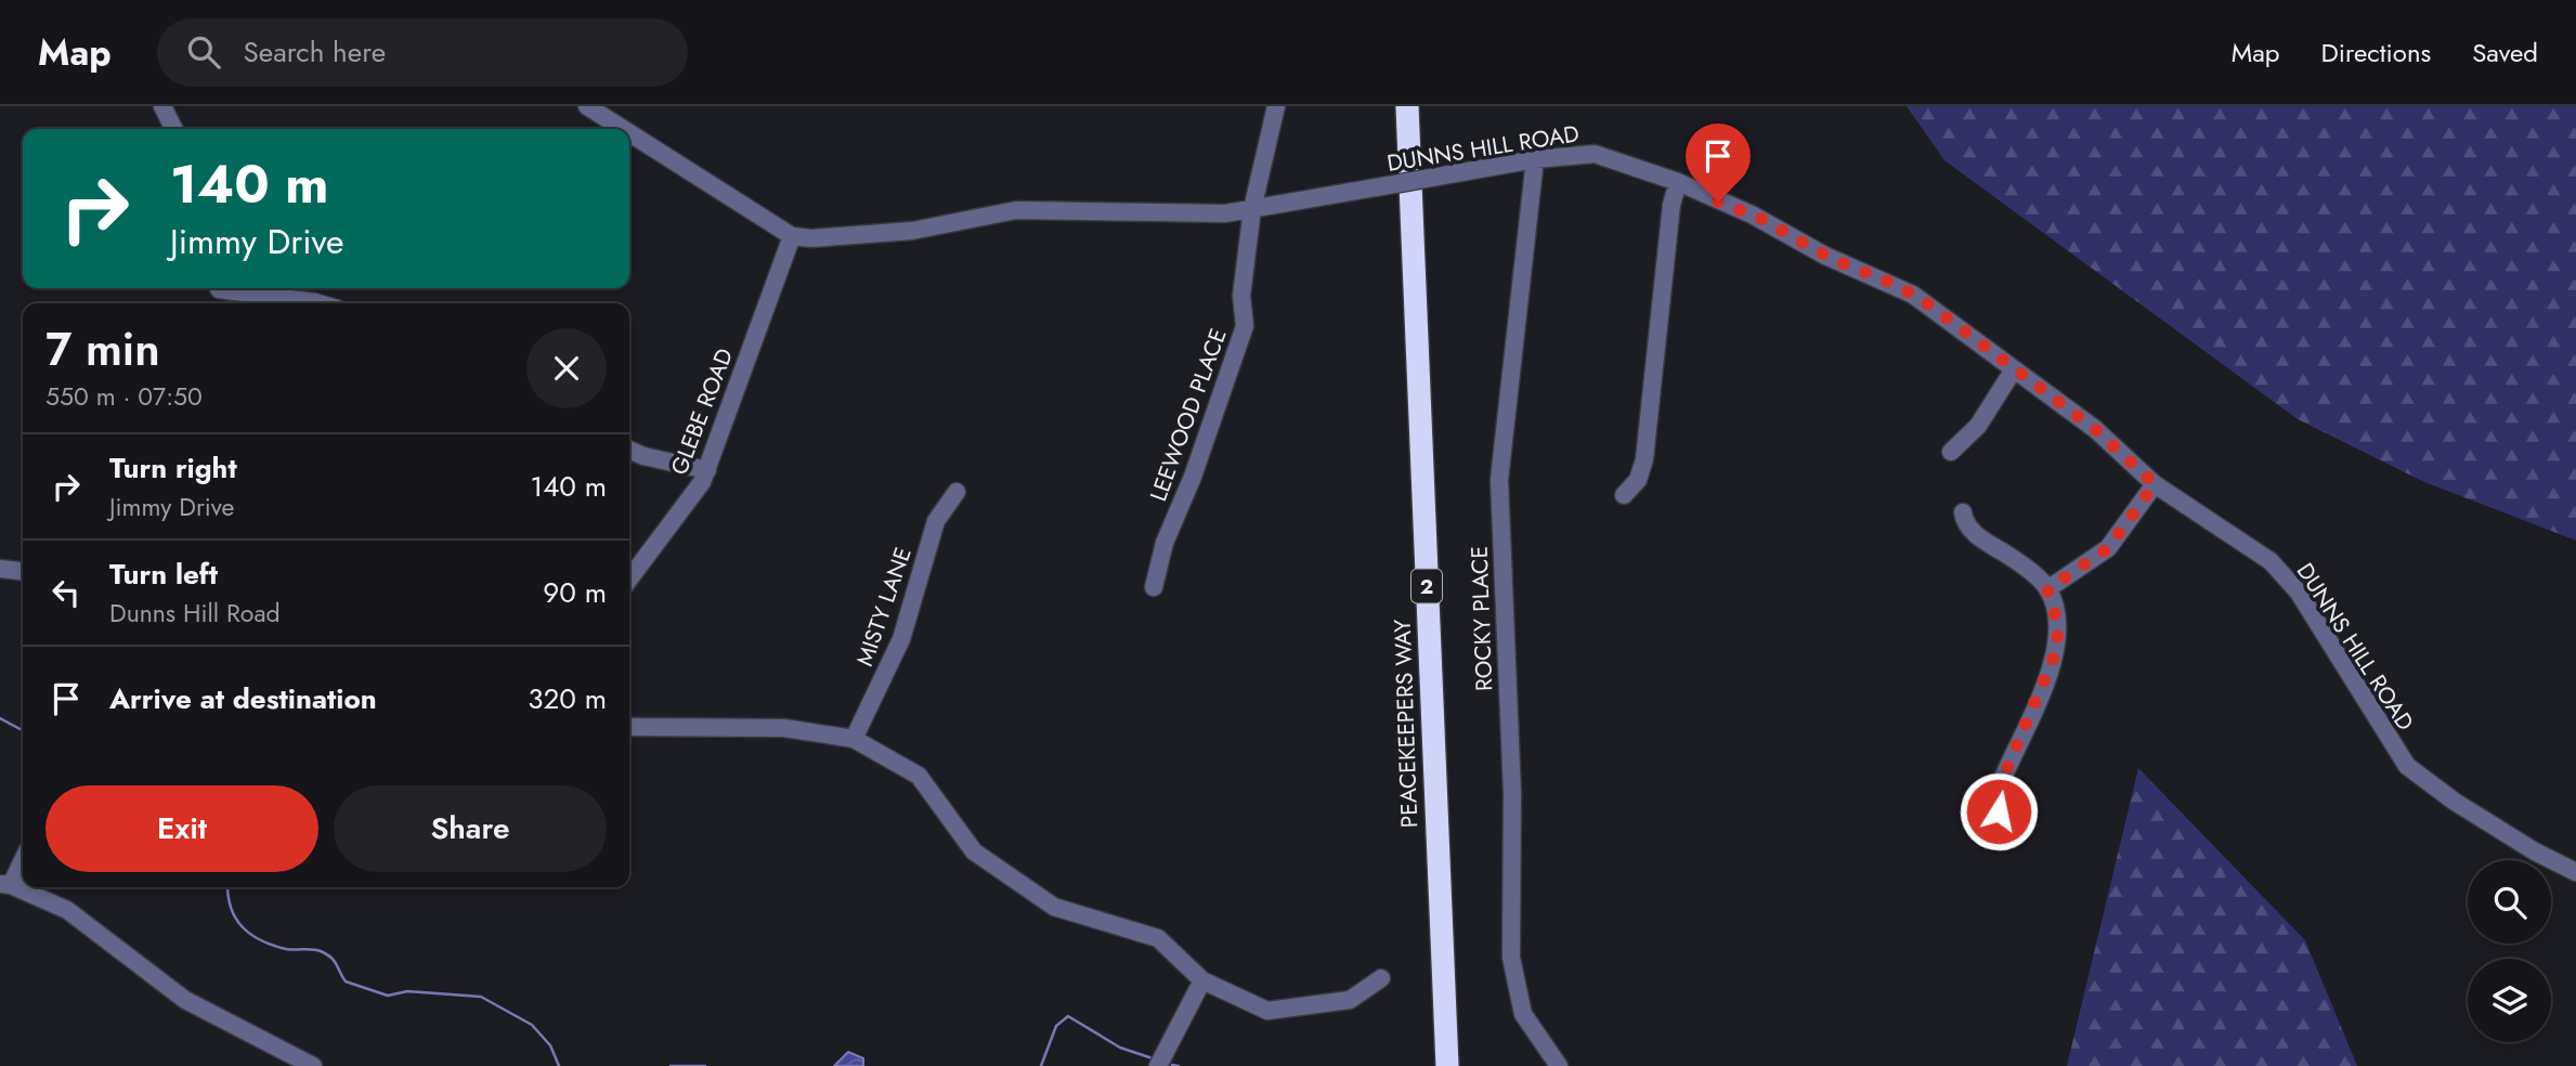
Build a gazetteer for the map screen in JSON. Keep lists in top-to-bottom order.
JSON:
{
  "streets": {
    "highway": ["2", "PEACEKEEPERS WAY"],
    "street": [
      "DUNNS HILL ROAD",
      "GLEBE ROAD",
      "LEEWOOD PLACE",
      "MISTY LANE",
      "ROCKY PLACE"
    ]
  },
  "crossings": [
    ["DUNNS HILL ROAD", "GLEBE ROAD"],
    ["DUNNS HILL ROAD", "LEEWOOD PLACE"],
    ["DUNNS HILL ROAD", "ROCKY PLACE"]
  ],
  "page": {
    "header": "Map",
    "search": "Search here",
    "nav": ["Map", "Directions", "Saved"],
    "turn": ["140 m", "Jimmy Drive"],
    "heading": ["7 min", "550 m · 07:50"],
    "list": [
      {
        "name": "Turn right",
        "note": "Jimmy Drive",
        "value": "140 m"
      },
      {
        "name": "Turn left",
        "note": "Dunns Hill Road",
        "value": "90 m"
      },
      {
        "name": "Arrive at destination",
        "value": "320 m"
      }
    ],
    "buttons": ["Exit", "Share"]
  }
}
